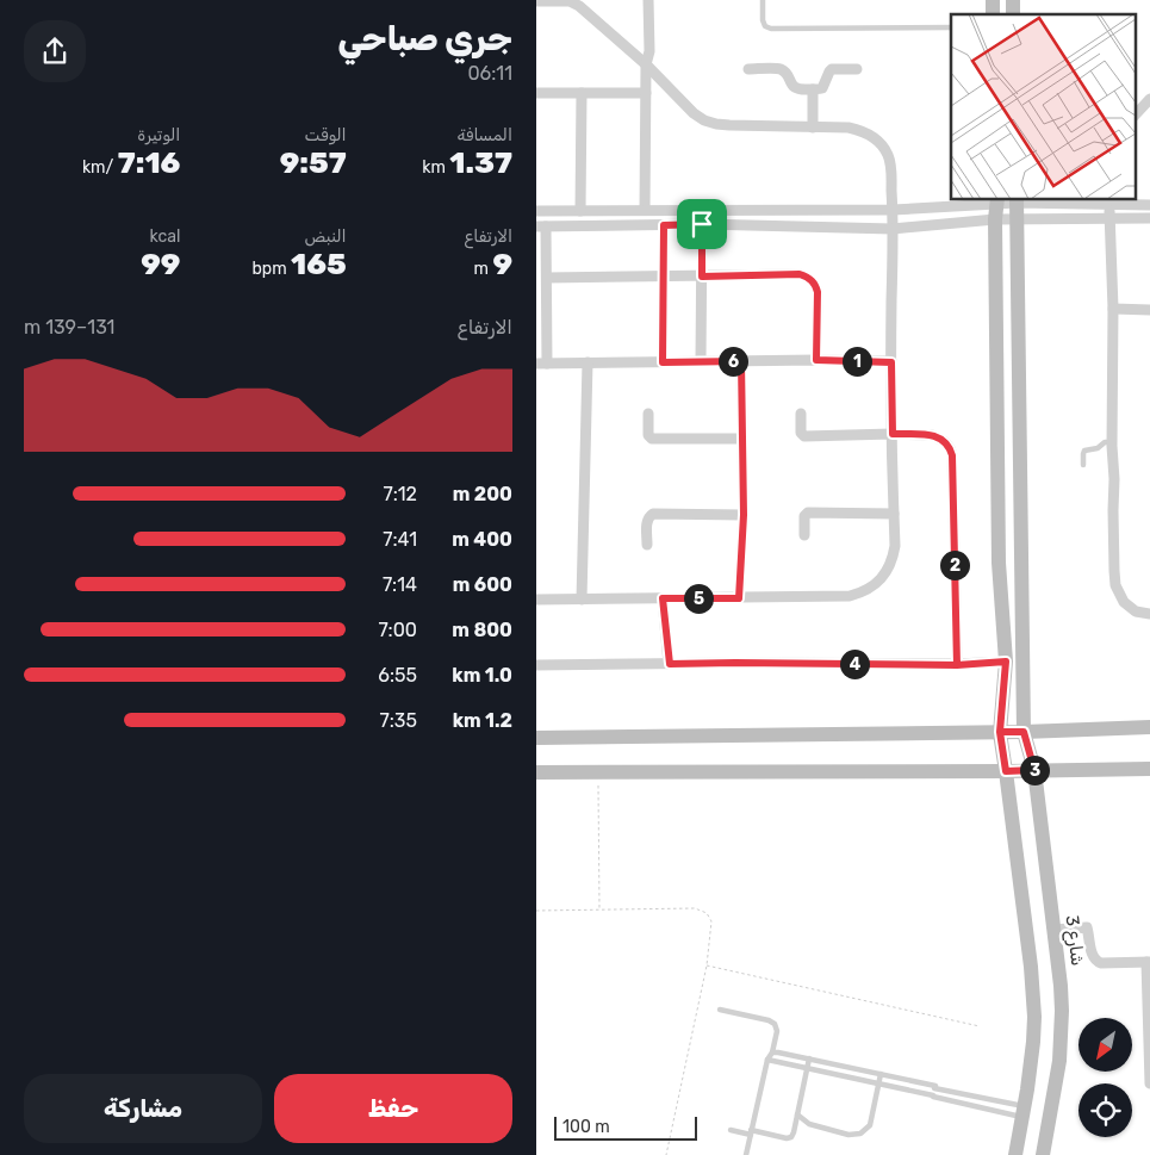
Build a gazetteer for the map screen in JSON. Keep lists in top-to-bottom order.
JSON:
{
  "streets": {
    "street": ["شارع 3"]
  },
  "scale_bar": "100 m",
  "north": "bottom left",
  "page": {
    "heading": ["جري صباحي", "06:11"],
    "stats": [
      ["المسافة", "1.37 km"],
      ["الوقت", "9:57"],
      ["الوتيرة", "7:16 /km"],
      ["الارتفاع", "9 m"],
      ["النبض", "165 bpm"],
      ["kcal", "99"]
    ],
    "chart": ["الارتفاع", "131–139 m"],
    "pins": [
      "1",
      "6",
      "2",
      "5",
      "4",
      "3"
    ],
    "list": [
      {
        "name": "200 m",
        "note": "7:12"
      },
      {
        "name": "400 m",
        "note": "7:41"
      },
      {
        "name": "600 m",
        "note": "7:14"
      },
      {
        "name": "800 m",
        "note": "7:00"
      },
      {
        "name": "1.0 km",
        "note": "6:55"
      },
      {
        "name": "1.2 km",
        "note": "7:35"
      }
    ],
    "buttons": ["حفظ", "مشاركة"],
    "scale": "100 m"
  }
}
